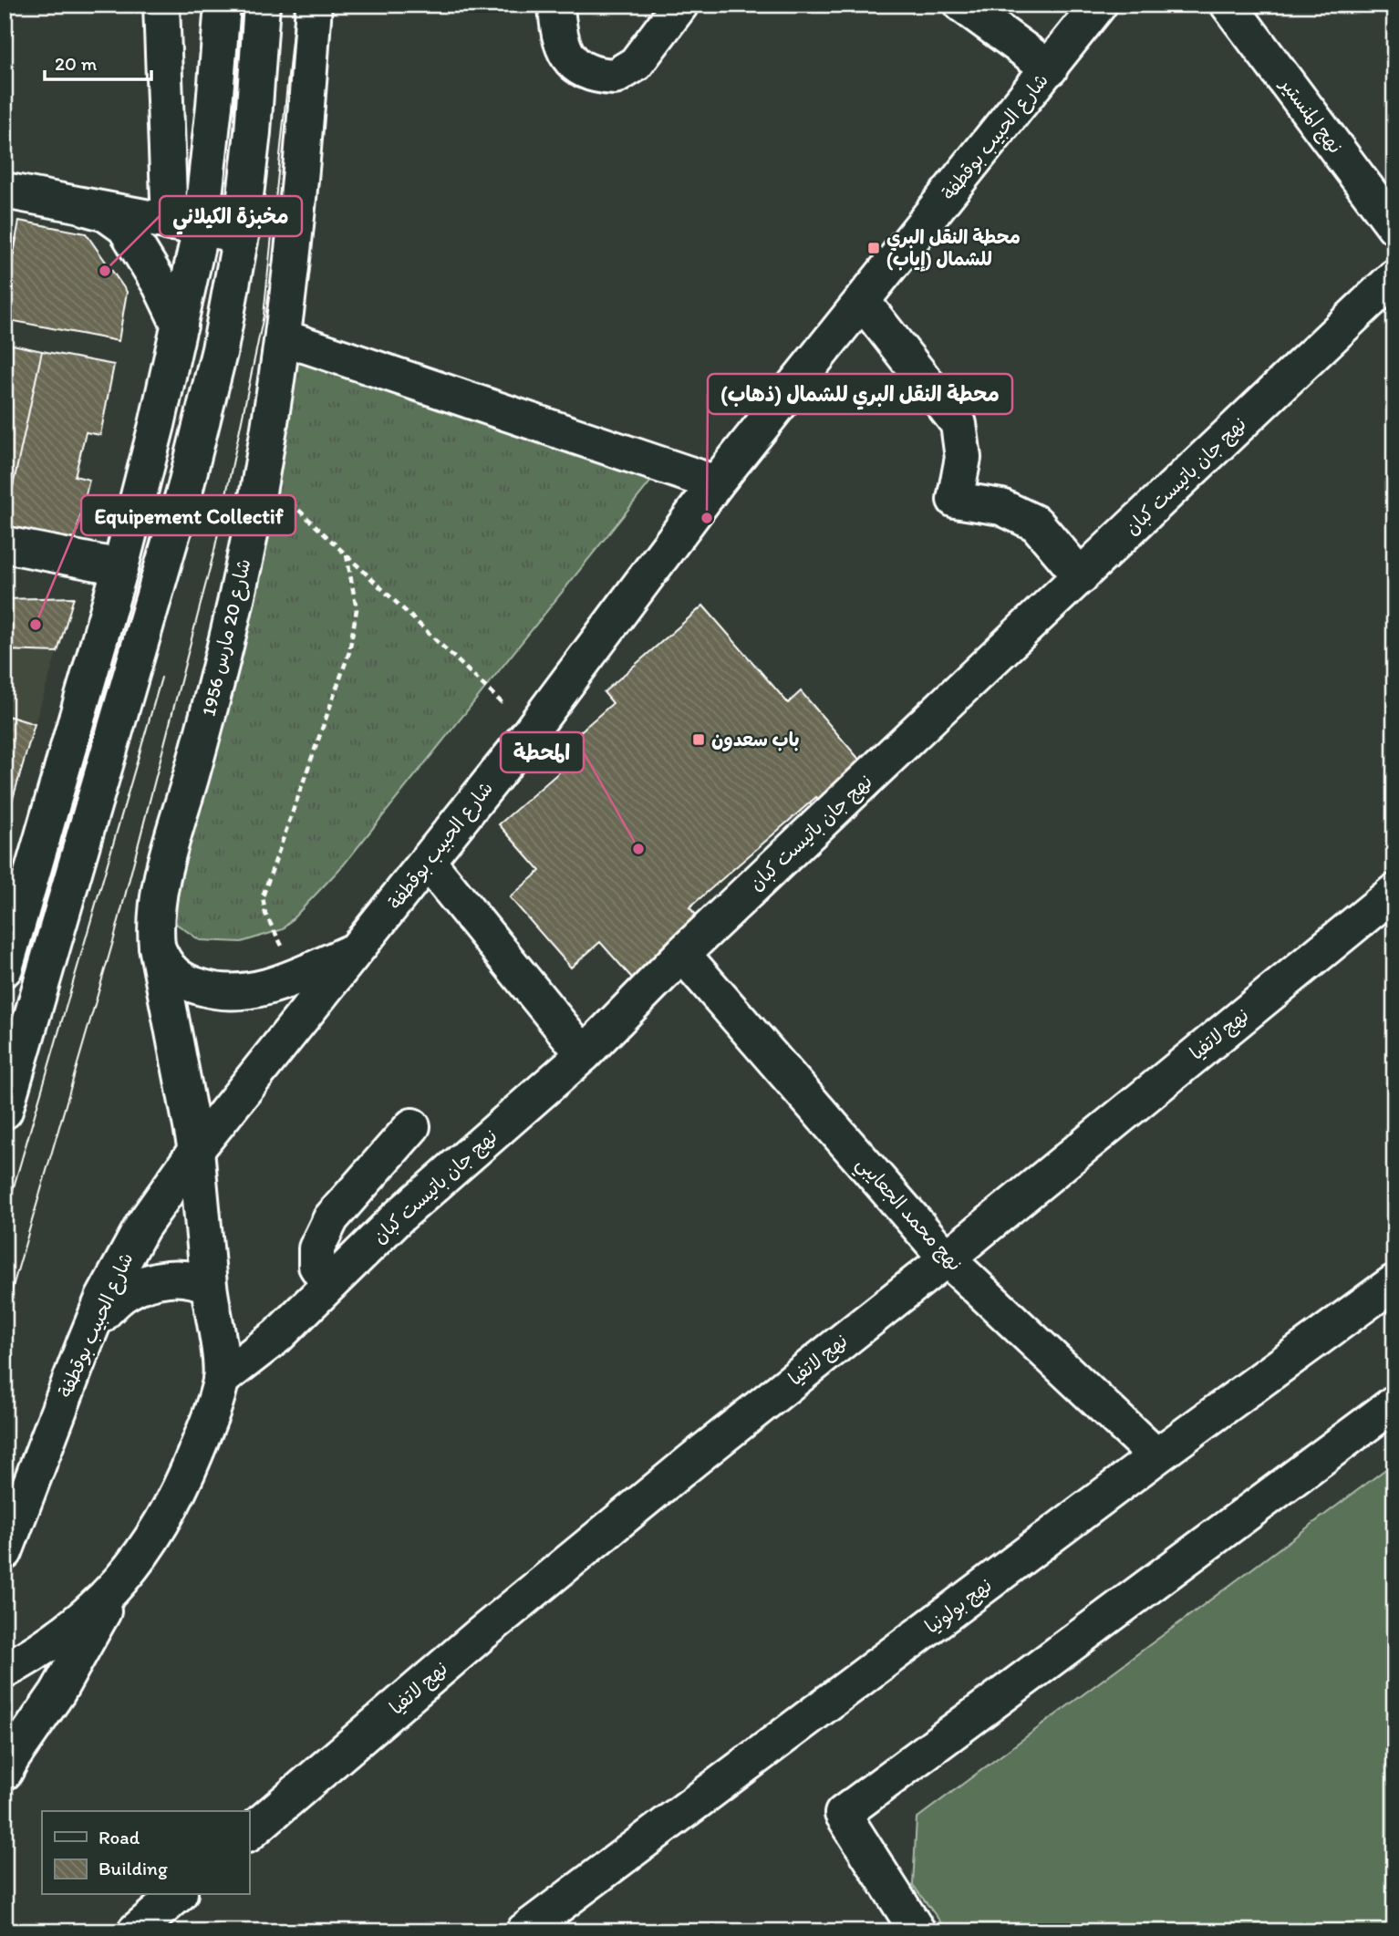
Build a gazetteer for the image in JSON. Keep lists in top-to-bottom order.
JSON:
{
  "streets": {
    "street": [
      "نهج المنستير",
      "شارع الحبيب بوقطفة",
      "نهج جان باتيست كبان",
      "شارع 20 مارس 1956",
      "نهج لاتفيا",
      "نهج محمد الجعايبي",
      "نهج بولونيا"
    ]
  },
  "crossings": [
    ["شارع الحبيب بوقطفة", "شارع 20 مارس 1956"],
    ["نهج جان باتيست كبان", "نهج محمد الجعايبي"],
    ["نهج لاتفيا", "نهج محمد الجعايبي"],
    ["نهج محمد الجعايبي", "نهج بولونيا"]
  ],
  "places": {
    "transit": ["محطة النقل البري للشمال (إياب)", "باب سعدون"],
    "other": [
      "مخبزة الكيلاني",
      "محطة النقل البري للشمال (ذهاب)",
      "Equipement Collectif",
      "المحطة"
    ]
  },
  "legend": ["Road", "Building"],
  "scale_bar": "20 m"
}
